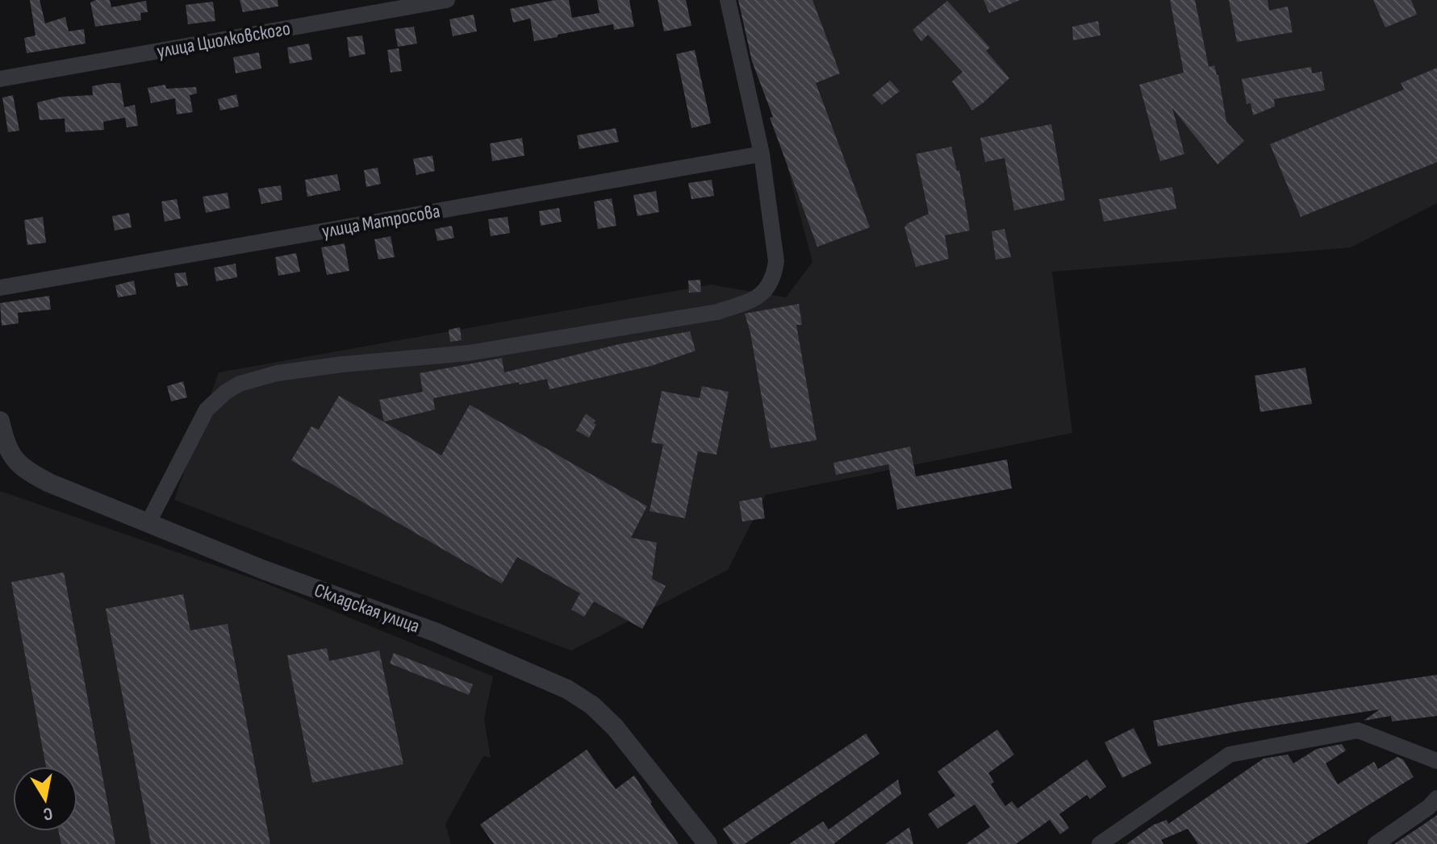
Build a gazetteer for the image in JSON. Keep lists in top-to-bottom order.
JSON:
{
  "streets": {
    "street": ["улица Циолковского", "улица Матросова", "Складская улица"]
  },
  "north": "bottom"
}
